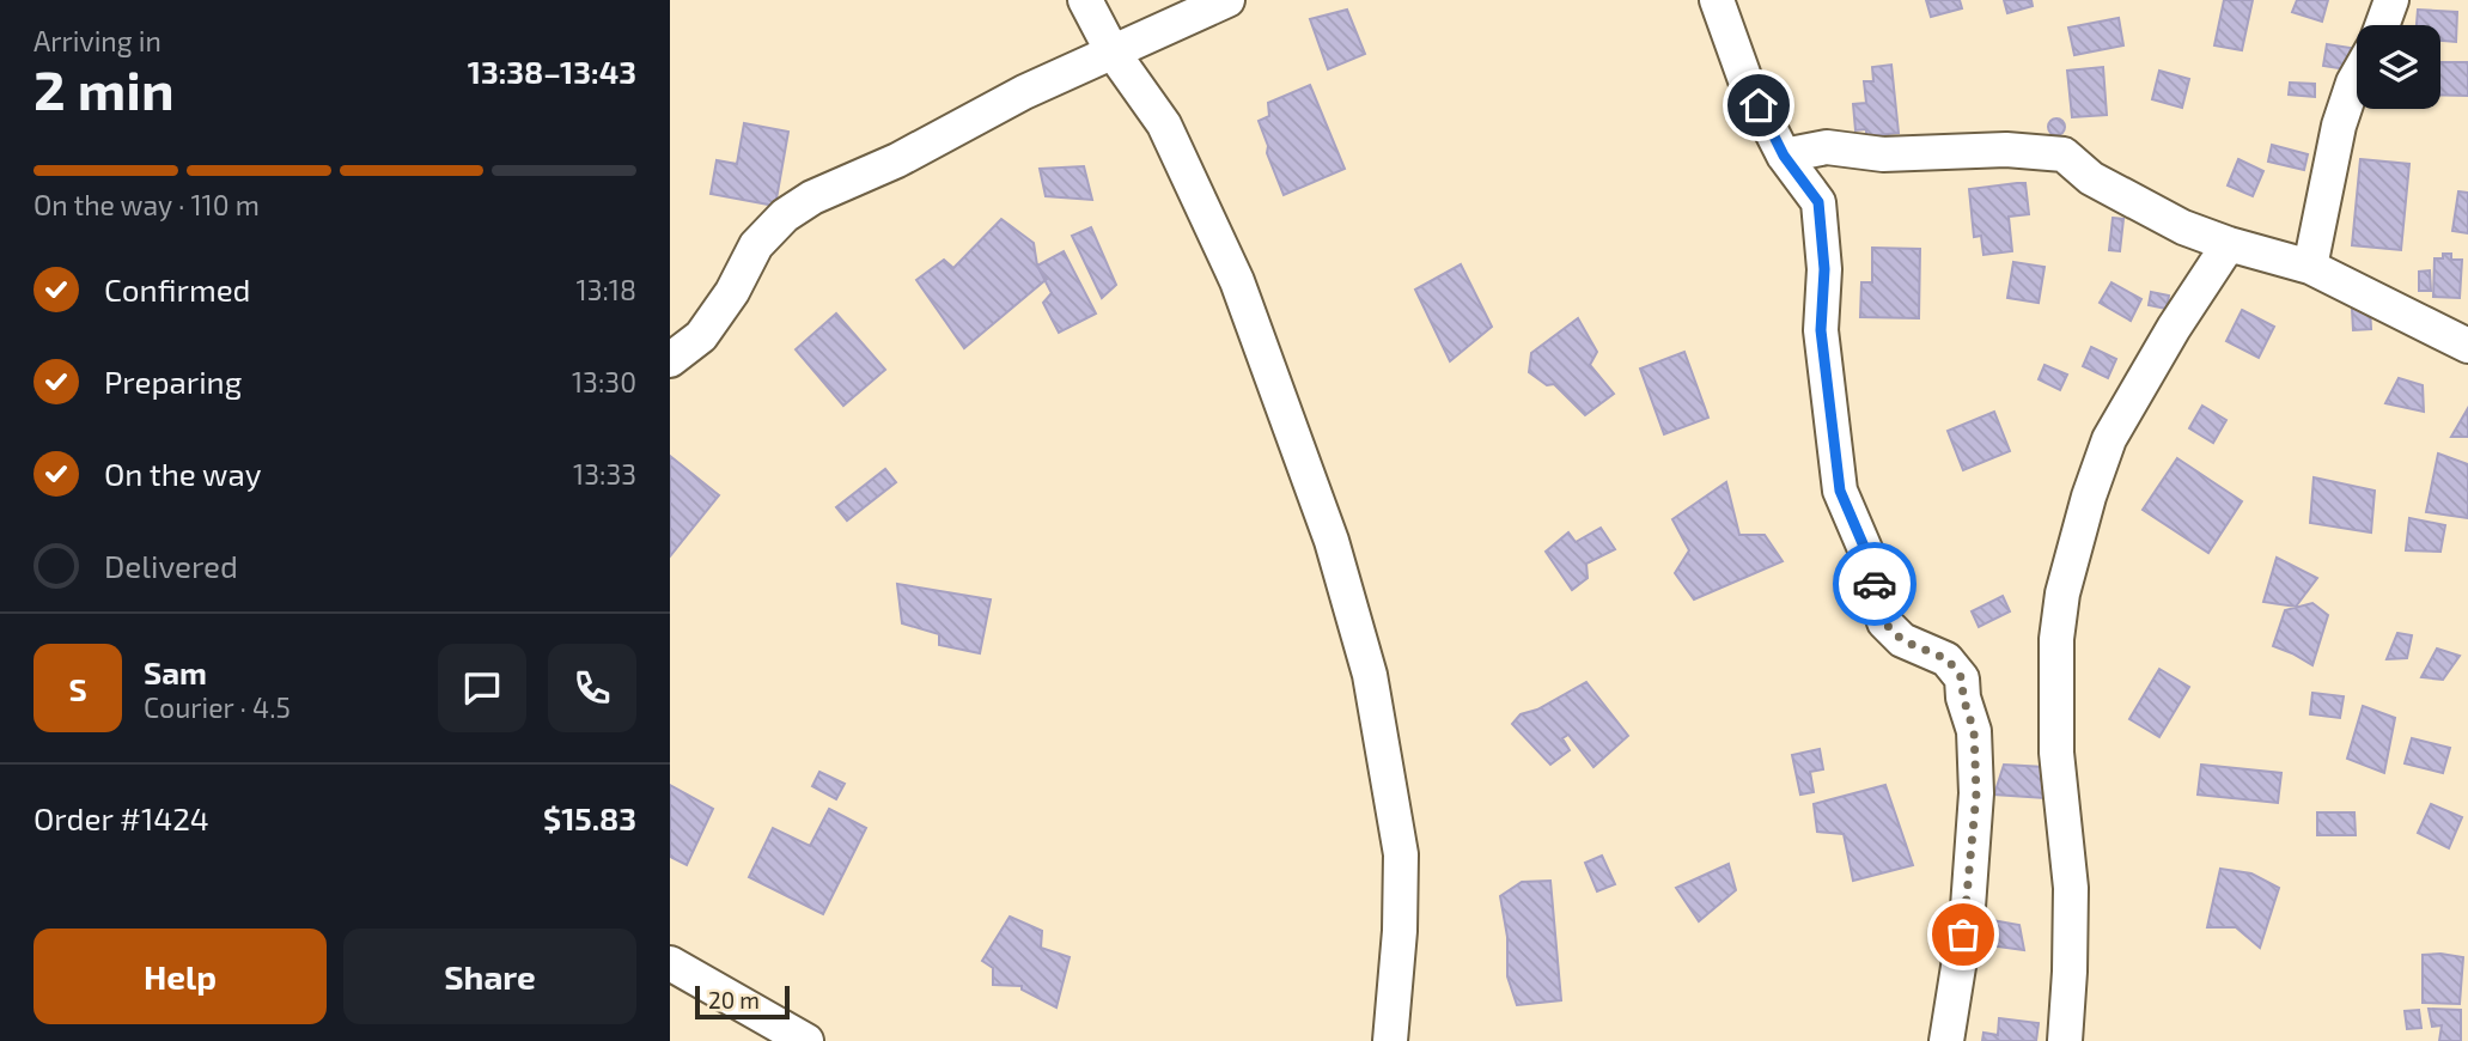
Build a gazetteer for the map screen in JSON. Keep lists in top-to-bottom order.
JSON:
{
  "scale_bar": "20 m",
  "page": {
    "heading": ["2 min", "Arriving in", "13:38–13:43"],
    "panel": [
      "Sam",
      "Courier · 4.5",
      "Order #1424",
      "$15.83"
    ],
    "bar": "On the way · 110 m",
    "list": [
      ["Confirmed", "13:18"],
      ["Preparing", "13:30"],
      ["On the way", "13:33"],
      "Delivered"
    ],
    "round": "S",
    "buttons": ["Help", "Share"],
    "scale": "20 m"
  }
}
